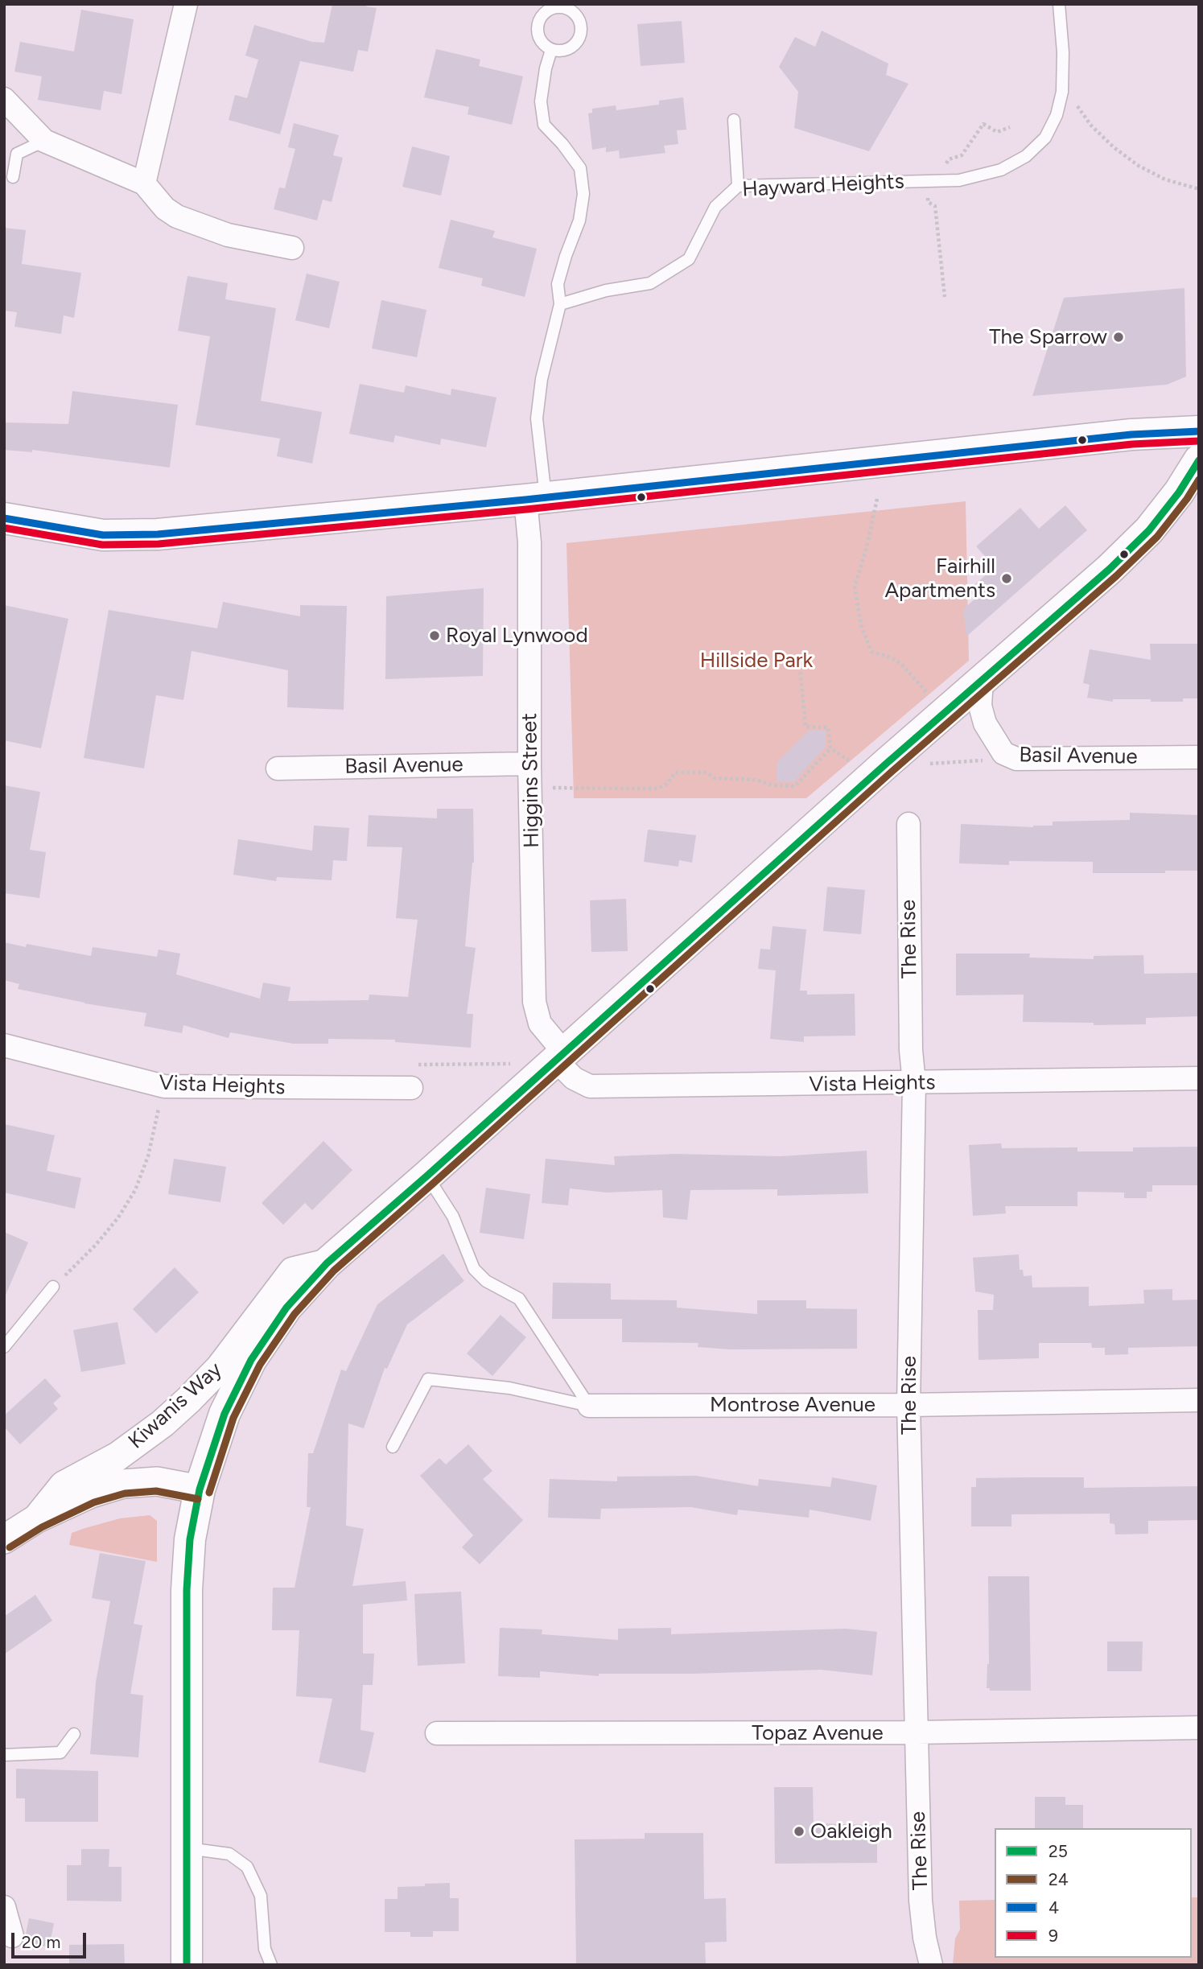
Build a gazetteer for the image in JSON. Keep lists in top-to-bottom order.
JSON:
{
  "streets": {
    "street": [
      "Basil Avenue",
      "Higgins Street",
      "The Rise",
      "Vista Heights",
      "Montrose Avenue",
      "Kiwanis Way",
      "Topaz Avenue"
    ],
    "lane": ["Hayward Heights"]
  },
  "crossings": [
    ["Basil Avenue", "Higgins Street"],
    ["Higgins Street", "Vista Heights"],
    ["The Rise", "Vista Heights"],
    ["The Rise", "Montrose Avenue"],
    ["The Rise", "Topaz Avenue"]
  ],
  "parks": ["Hillside Park"],
  "places": [
    "The Sparrow",
    "Fairhill Apartments",
    "Royal Lynwood",
    "Oakleigh"
  ],
  "lines": [
    "transit line 4",
    "transit line 9",
    "transit line 25",
    "transit line 24"
  ],
  "legend": [
    "25",
    "24",
    "4",
    "9"
  ],
  "scale_bar": "20 m"
}
